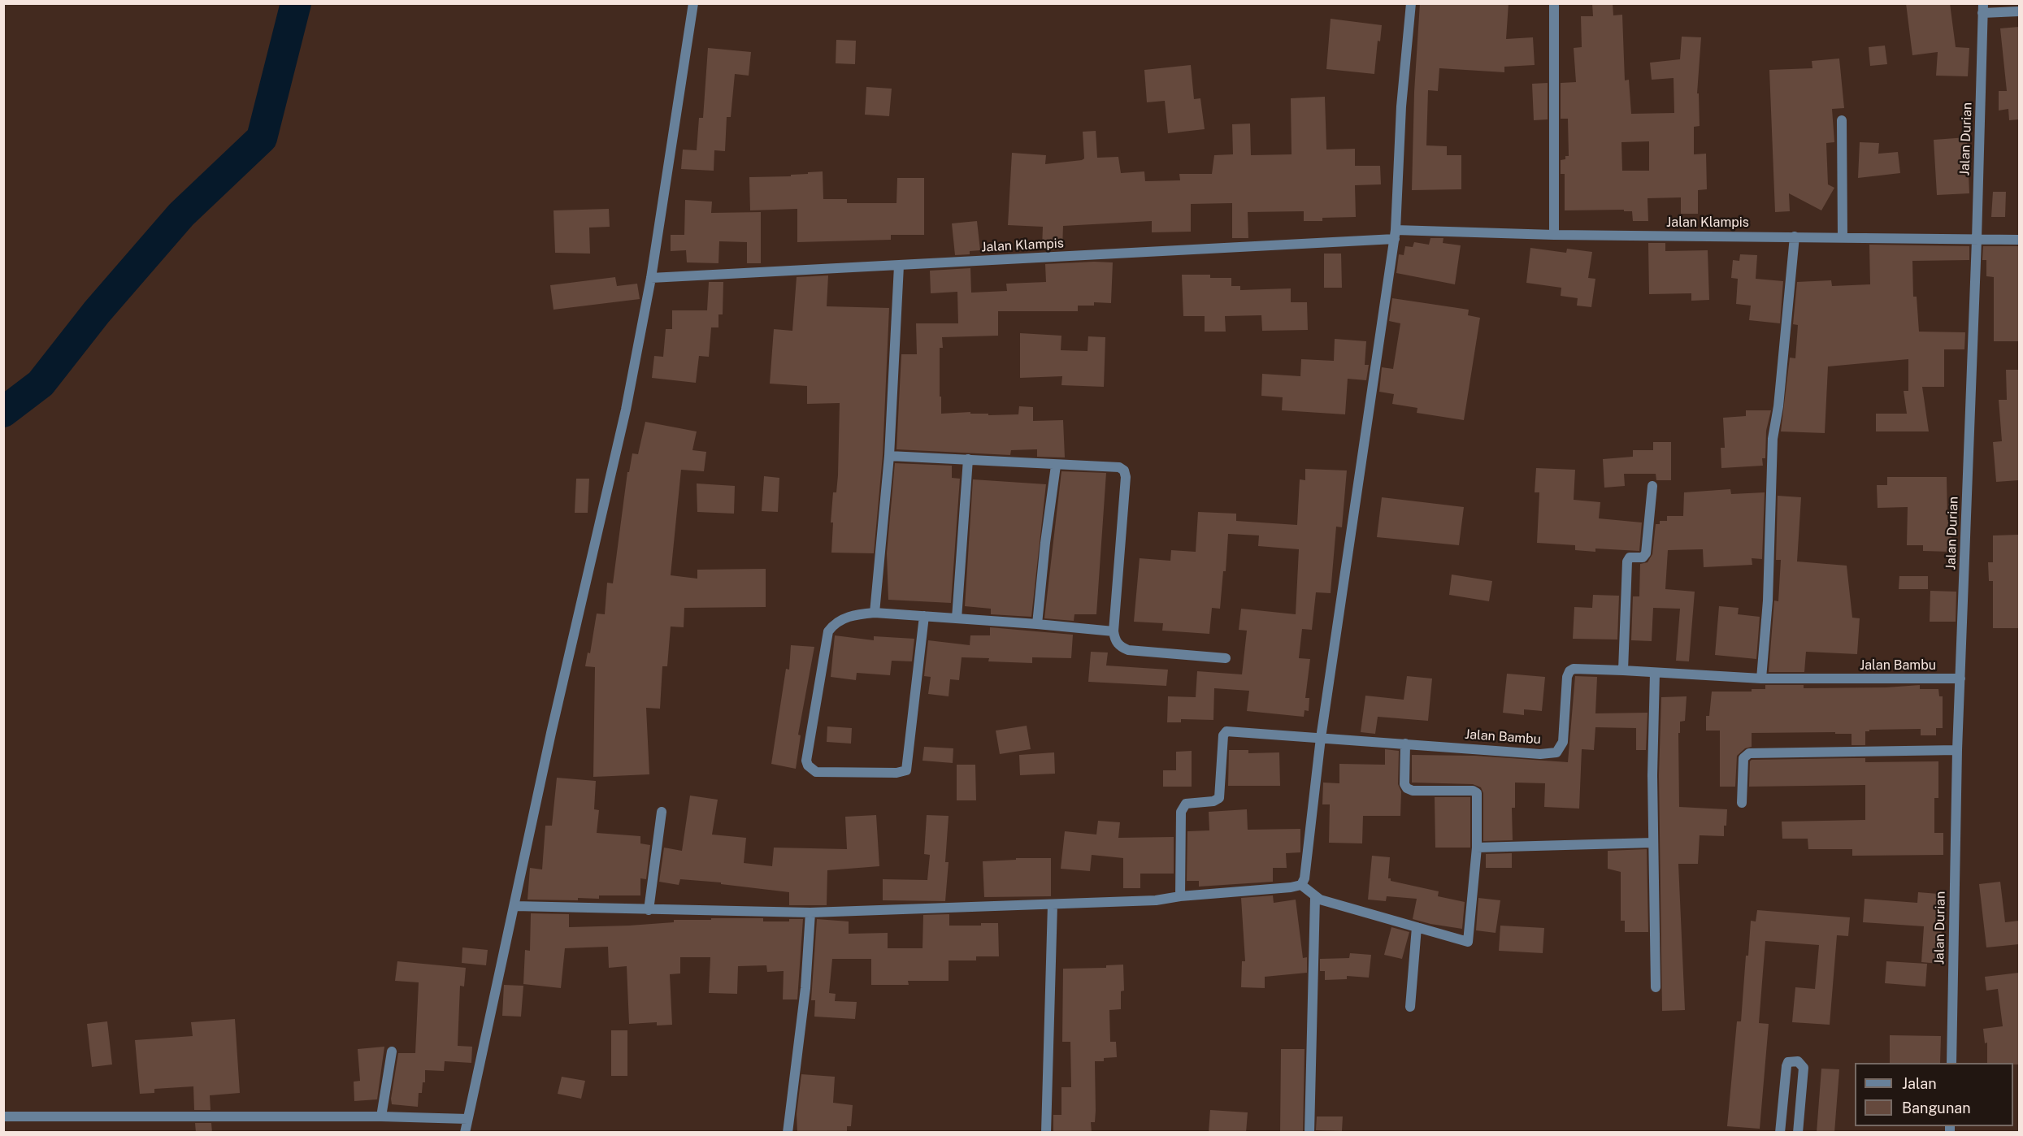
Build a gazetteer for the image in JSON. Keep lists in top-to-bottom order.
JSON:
{
  "streets": {
    "street": ["Jalan Durian", "Jalan Klampis", "Jalan Bambu"]
  },
  "crossings": [
    ["Jalan Durian", "Jalan Klampis"],
    ["Jalan Durian", "Jalan Bambu"]
  ],
  "legend": ["Jalan", "Bangunan"]
}
